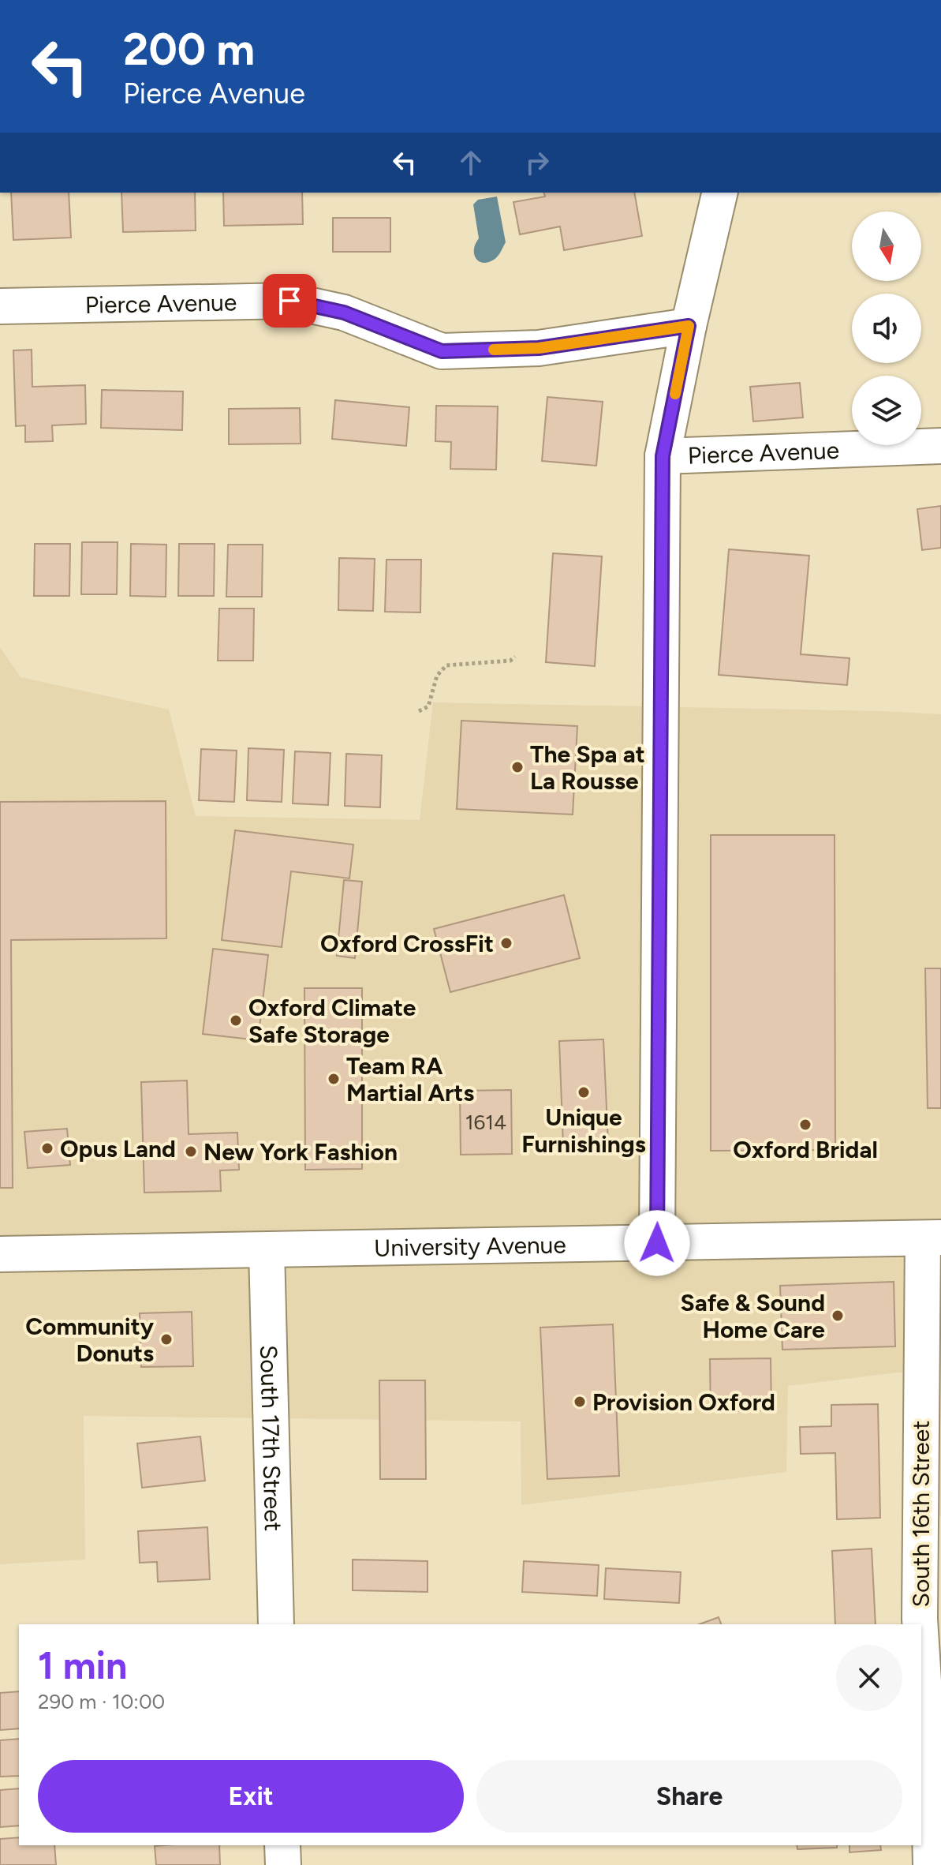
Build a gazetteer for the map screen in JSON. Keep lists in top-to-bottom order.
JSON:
{
  "streets": {
    "street": [
      "Pierce Avenue",
      "University Avenue",
      "South 17th Street",
      "South 16th Street"
    ]
  },
  "crossings": [
    ["University Avenue", "South 17th Street"],
    ["University Avenue", "South 16th Street"]
  ],
  "places": [
    "The Spa at La Rousse",
    "Oxford CrossFit",
    "Oxford Climate Safe Storage",
    "Team RA Martial Arts",
    "Unique Furnishings",
    "Oxford Bridal",
    "Opus Land",
    "New York Fashion",
    "Safe & Sound Home Care",
    "Community Donuts",
    "Provision Oxford"
  ],
  "house_numbers": ["1614"],
  "north": "bottom",
  "page": {
    "turn": ["200 m", "Pierce Avenue"],
    "heading": ["1 min", "290 m · 10:00"],
    "buttons": ["Exit", "Share"]
  }
}
